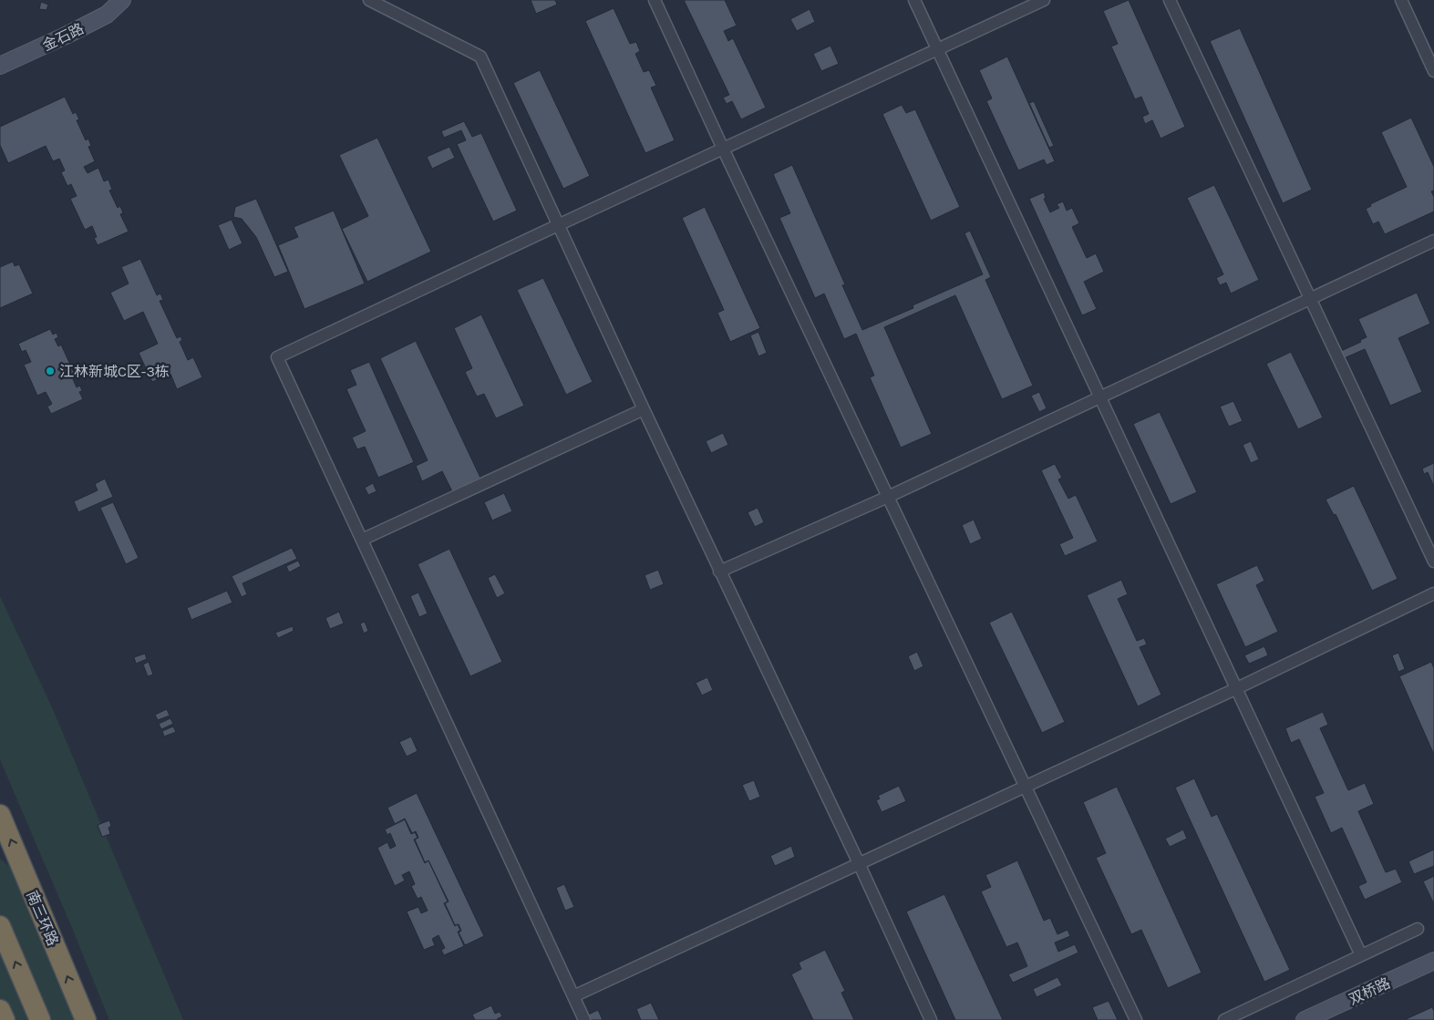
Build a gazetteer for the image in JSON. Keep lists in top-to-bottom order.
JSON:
{
  "streets": {
    "highway": ["南三环路"],
    "street": ["金石路", "双桥路"]
  },
  "places": ["江林新城C区-3栋"]
}
